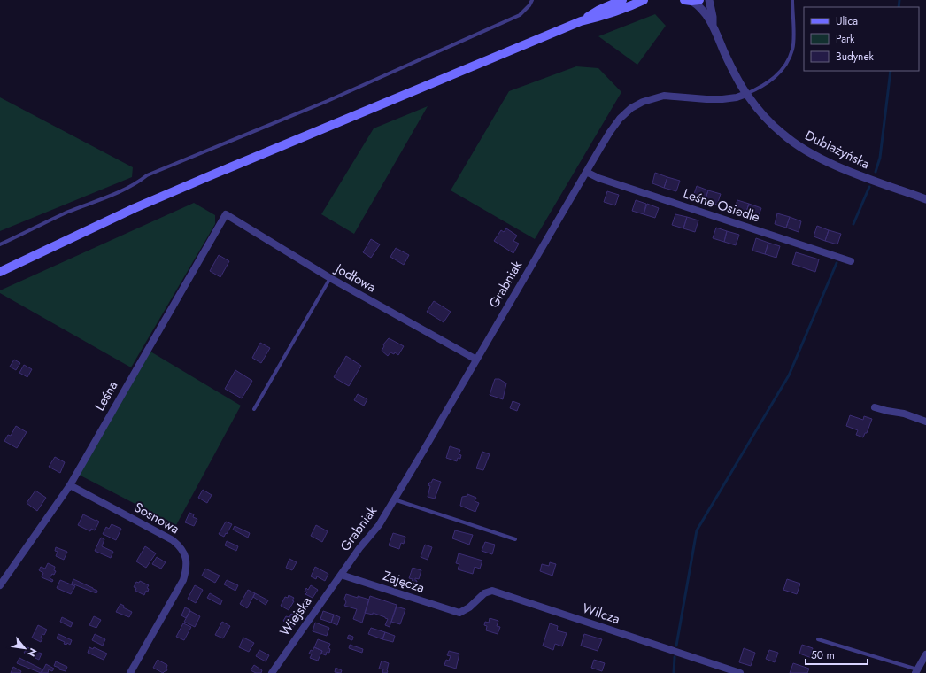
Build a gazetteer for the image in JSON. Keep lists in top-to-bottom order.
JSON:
{
  "streets": {
    "street": [
      "Dubiażyńska",
      "Leśne Osiedle",
      "Jodłowa",
      "Grabniak",
      "Leśna",
      "Sosnowa",
      "Zajęcza",
      "Wilcza",
      "Wiejska"
    ]
  },
  "crossings": [
    ["Dubiażyńska", "Grabniak"],
    ["Leśne Osiedle", "Grabniak"],
    ["Jodłowa", "Grabniak"],
    ["Jodłowa", "Leśna"],
    ["Grabniak", "Zajęcza"],
    ["Grabniak", "Wiejska"],
    ["Leśna", "Sosnowa"],
    ["Zajęcza", "Wilcza"],
    ["Zajęcza", "Wiejska"]
  ],
  "legend": ["Ulica", "Park", "Budynek"],
  "scale_bar": "50 m",
  "north": "bottom right"
}
